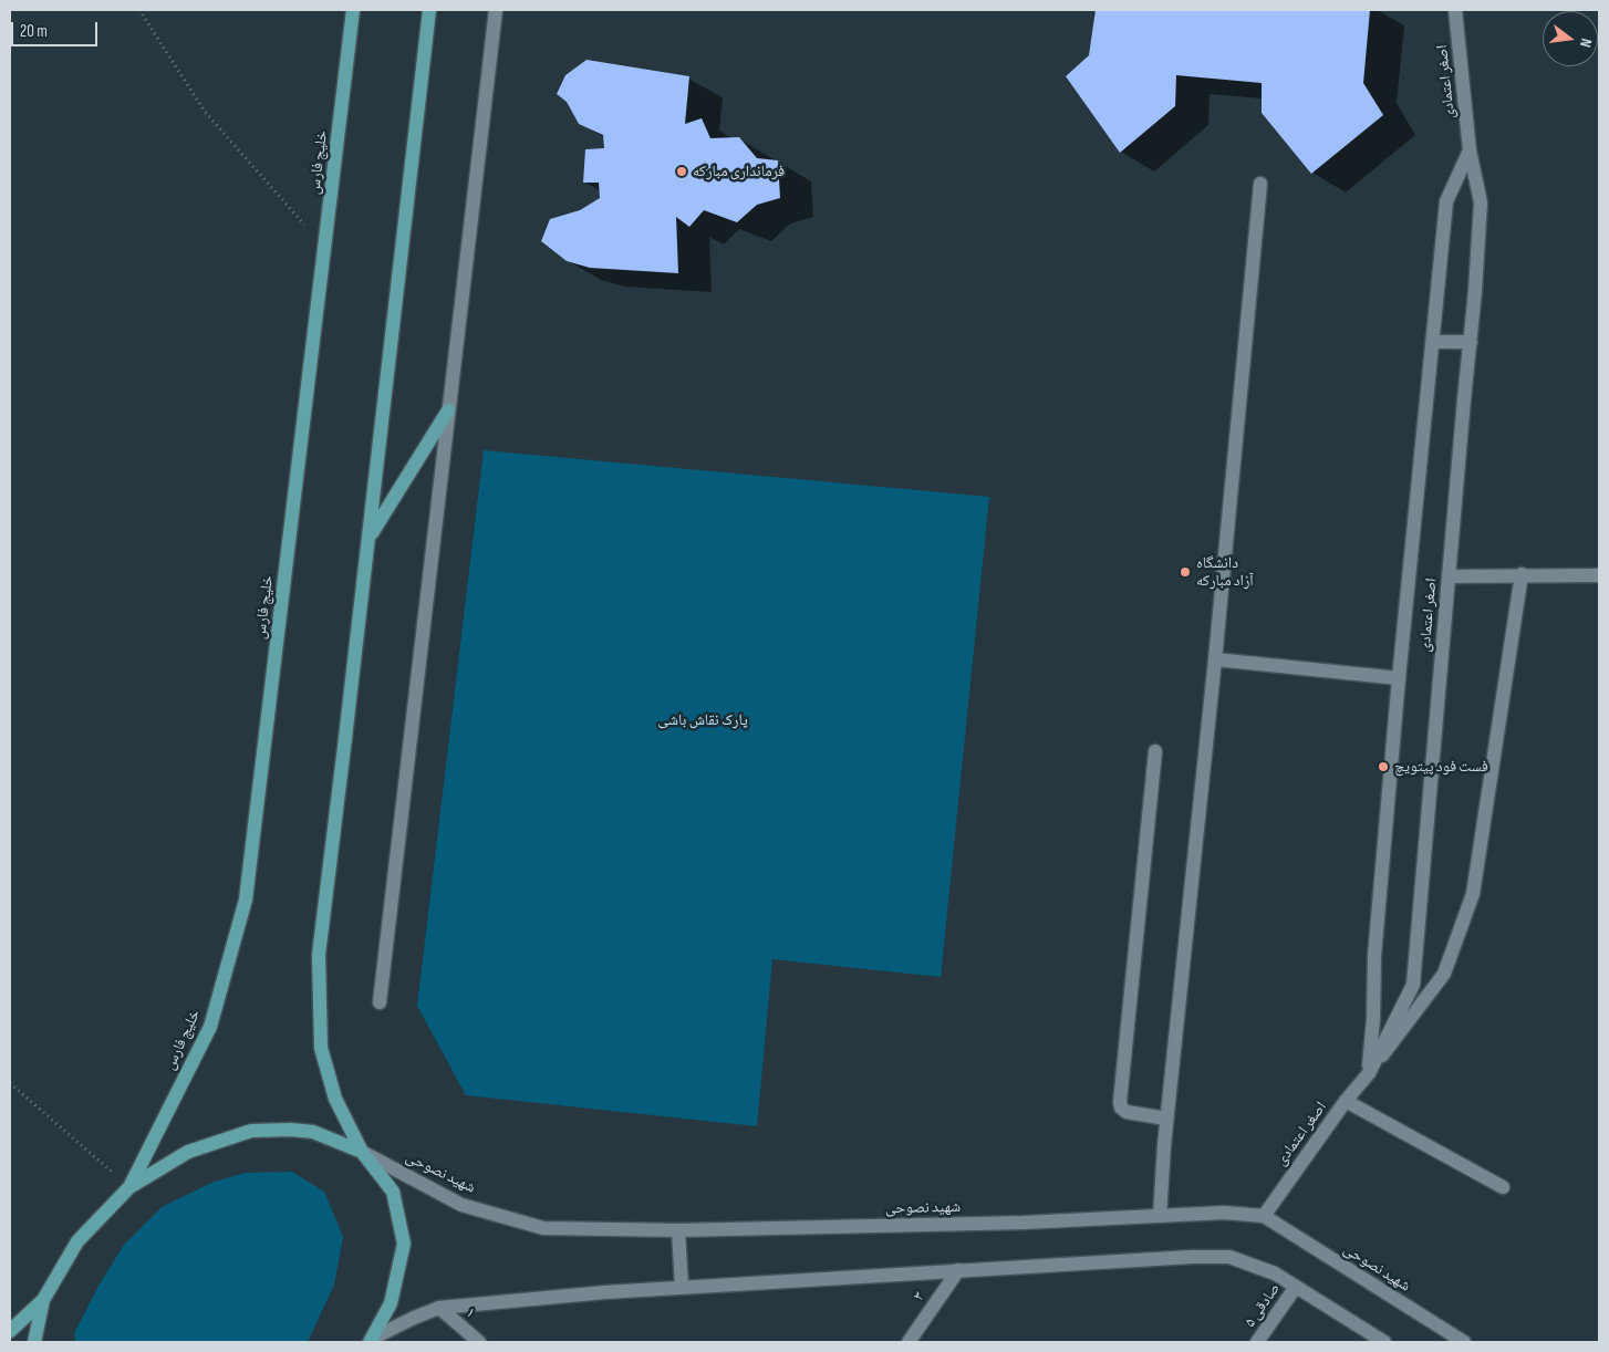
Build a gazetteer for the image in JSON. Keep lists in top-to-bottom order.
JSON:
{
  "streets": {
    "main road": ["خلیج فارس"],
    "street": [
      "اصغر اعتمادی",
      "شهید نصوحی",
      "۳",
      "صادقی ۵",
      "۱"
    ]
  },
  "crossings": [
    ["اصغر اعتمادی", "شهید نصوحی"]
  ],
  "parks": ["پارک نقاش باشی"],
  "places": ["فرمانداری مبارکه", "دانشگاه آزاد مبارکه", "فست فود پیتویچ"],
  "scale_bar": "20 m",
  "north": "right"
}
